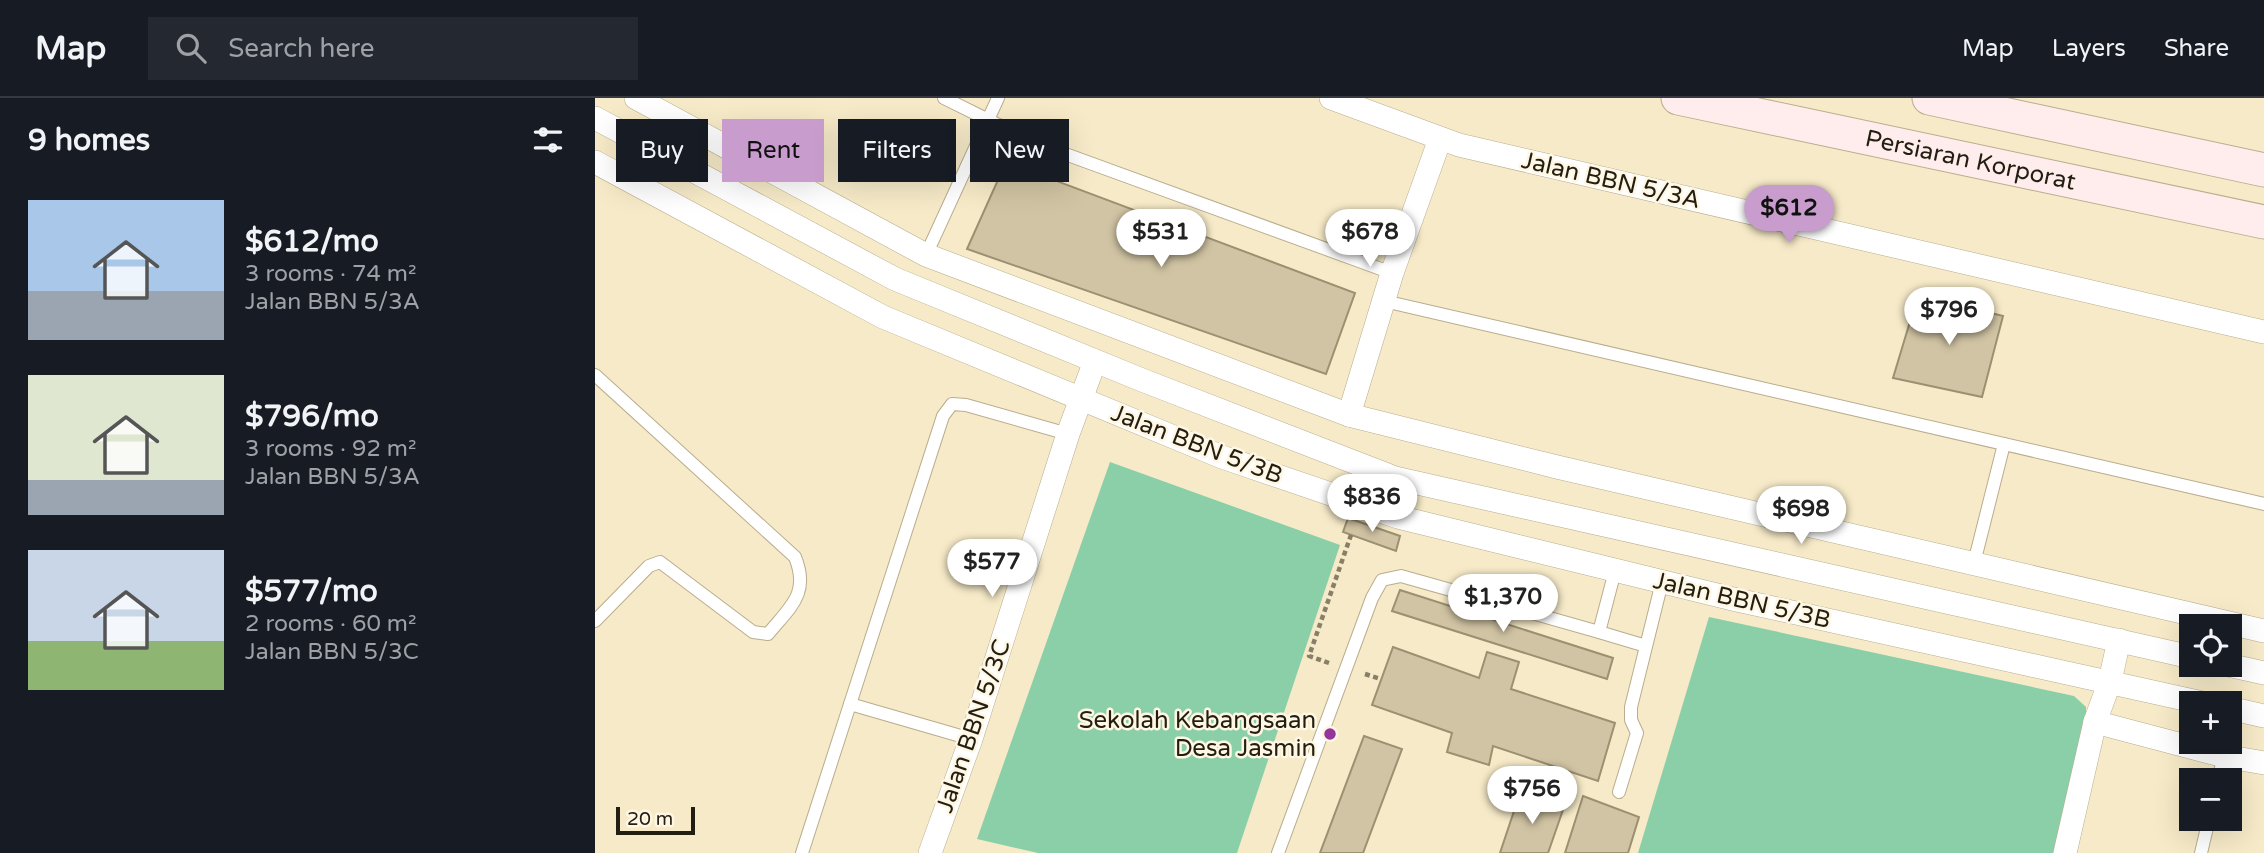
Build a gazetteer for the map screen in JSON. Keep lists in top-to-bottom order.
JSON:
{
  "streets": {
    "main road": ["Persiaran Korporat"],
    "street": ["Jalan BBN 5/3A", "Jalan BBN 5/3B", "Jalan BBN 5/3C"]
  },
  "crossings": [
    ["Jalan BBN 5/3B", "Jalan BBN 5/3C"]
  ],
  "places": ["Sekolah Kebangsaan Desa Jasmin"],
  "scale_bar": "20 m",
  "page": {
    "header": "Map",
    "search": "Search here",
    "nav": ["Map", "Layers", "Share"],
    "heading": "9 homes",
    "chip": [
      "Buy",
      "Rent",
      "Filters",
      "New"
    ],
    "list": [
      {
        "name": "$612/mo",
        "note": "3 rooms · 74 m² · Jalan BBN 5/3A"
      },
      {
        "name": "$796/mo",
        "note": "3 rooms · 92 m² · Jalan BBN 5/3A"
      },
      {
        "name": "$577/mo",
        "note": "2 rooms · 60 m² · Jalan BBN 5/3C"
      }
    ],
    "price": [
      "$612",
      "$531",
      "$678",
      "$796",
      "$836",
      "$698",
      "$577",
      "$1,370",
      "$756"
    ],
    "map_buttons": ["+", "−"],
    "scale": "20 m"
  }
}
